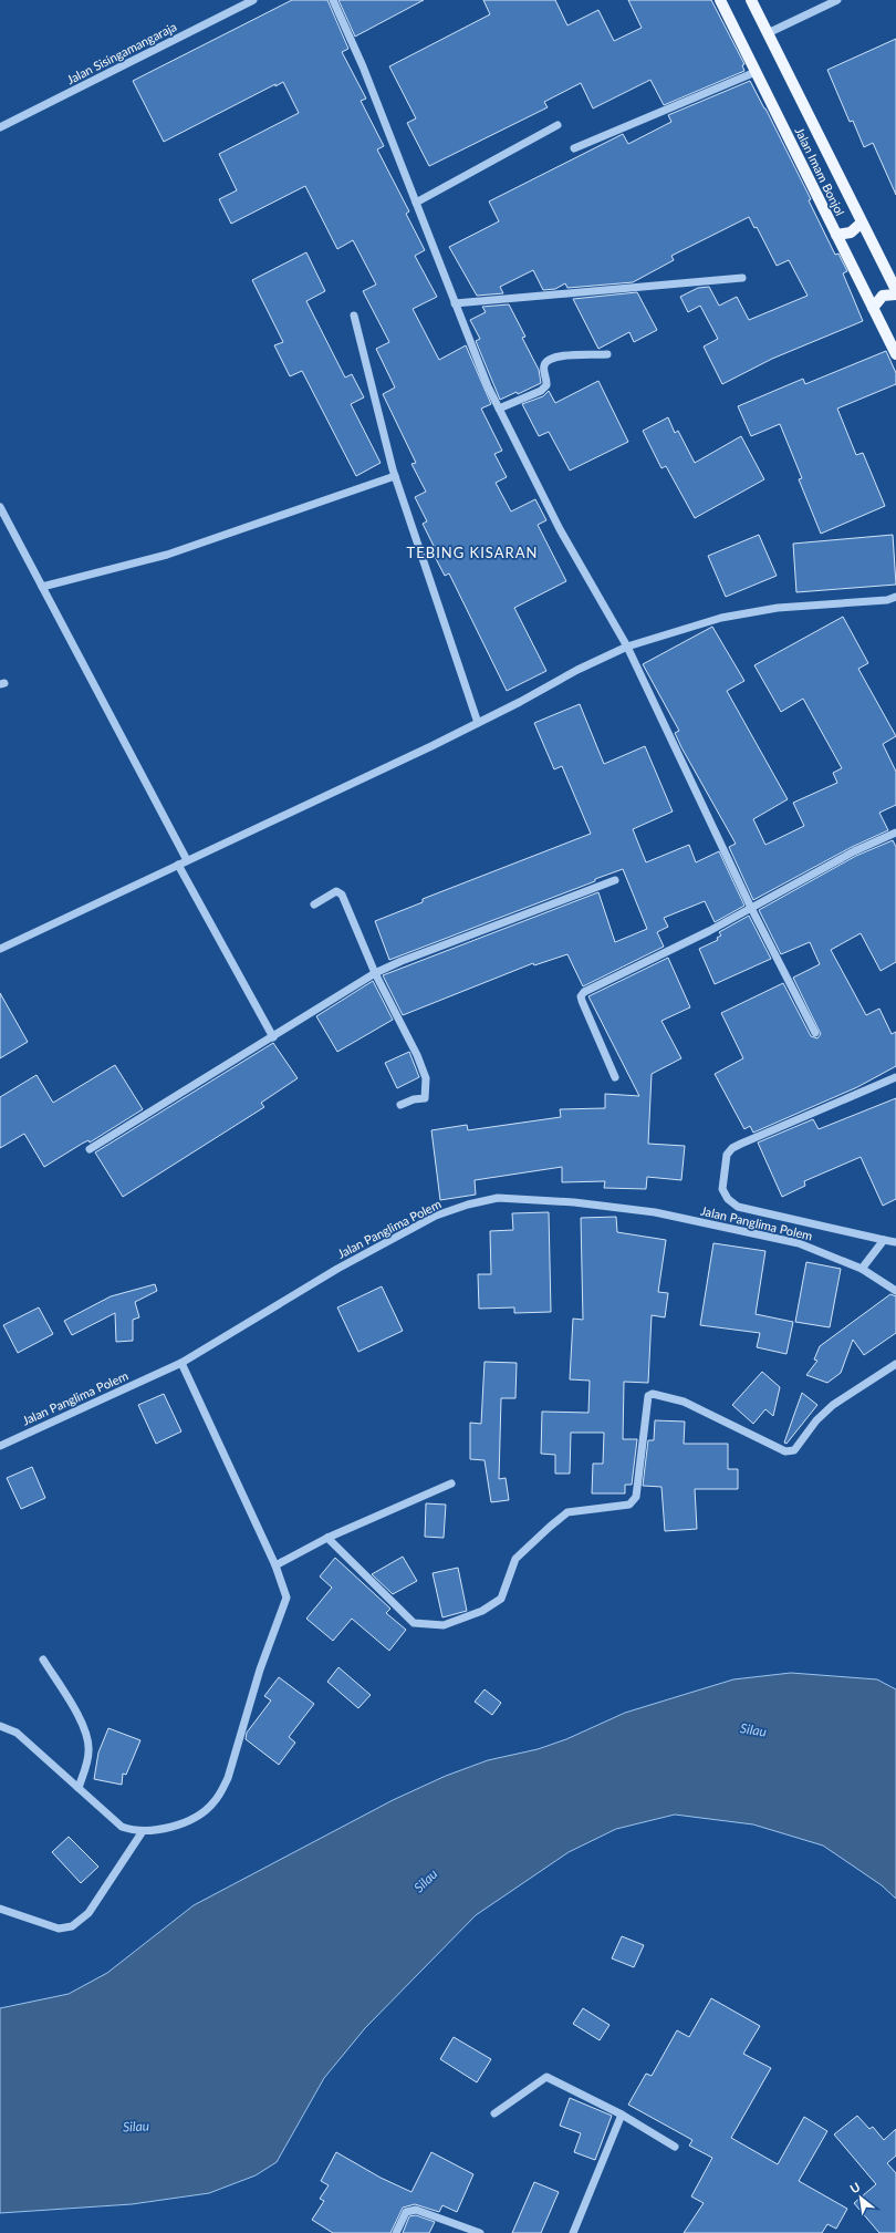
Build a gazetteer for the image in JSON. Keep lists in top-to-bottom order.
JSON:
{
  "streets": {
    "main road": ["Jalan Imam Bonjol"],
    "street": ["Jalan Sisingamangaraja", "Jalan Panglima Polem"]
  },
  "districts": ["TEBING KISARAN"],
  "water": ["Silau"],
  "north": "top left"
}
